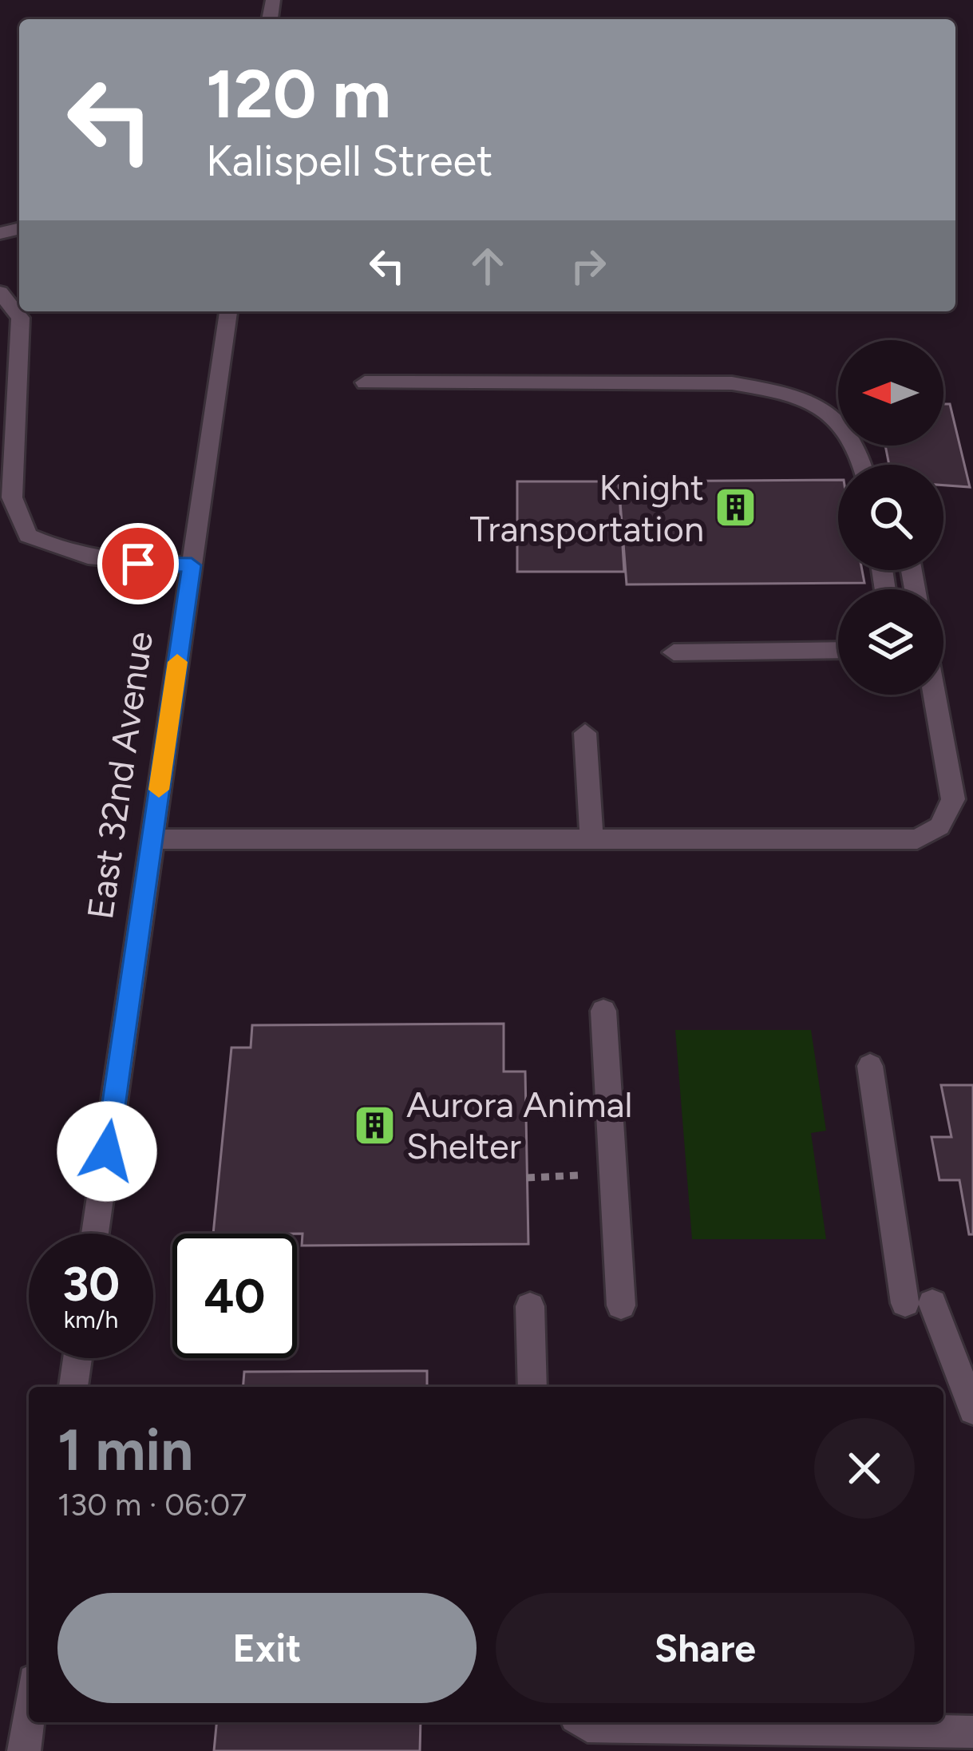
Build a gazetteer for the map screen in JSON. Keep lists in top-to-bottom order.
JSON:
{
  "streets": {
    "street": ["East 32nd Avenue"]
  },
  "places": {
    "building": ["Knight Transportation", "Aurora Animal Shelter"]
  },
  "north": "left",
  "page": {
    "turn": ["120 m", "Kalispell Street"],
    "speed": "30 km/h",
    "limit": "40",
    "heading": ["1 min", "130 m · 06:07"],
    "buttons": ["Exit", "Share"]
  }
}
